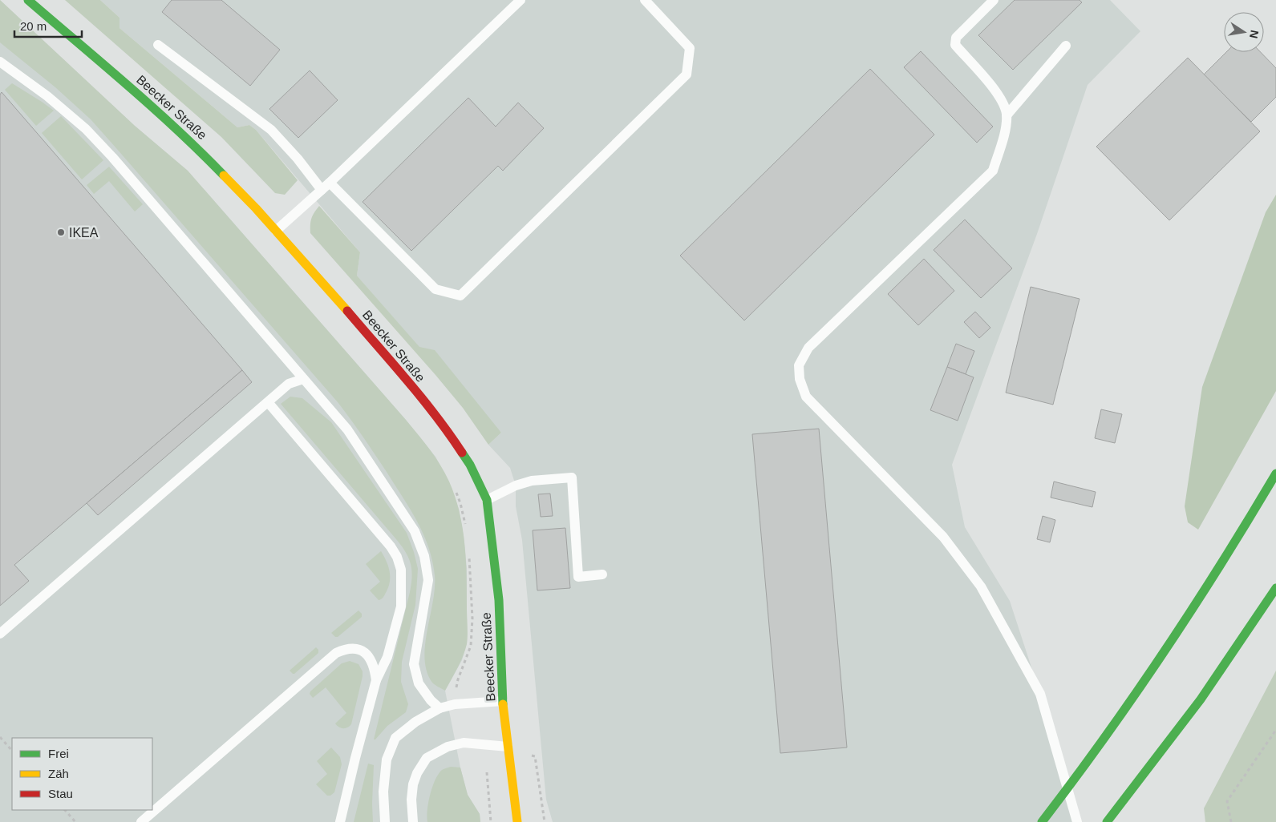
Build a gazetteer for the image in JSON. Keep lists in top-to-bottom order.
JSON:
{
  "streets": {
    "main road": ["Beecker Straße"]
  },
  "places": ["IKEA"],
  "legend": ["Frei", "Zäh", "Stau"],
  "scale_bar": "20 m",
  "north": "right"
}
